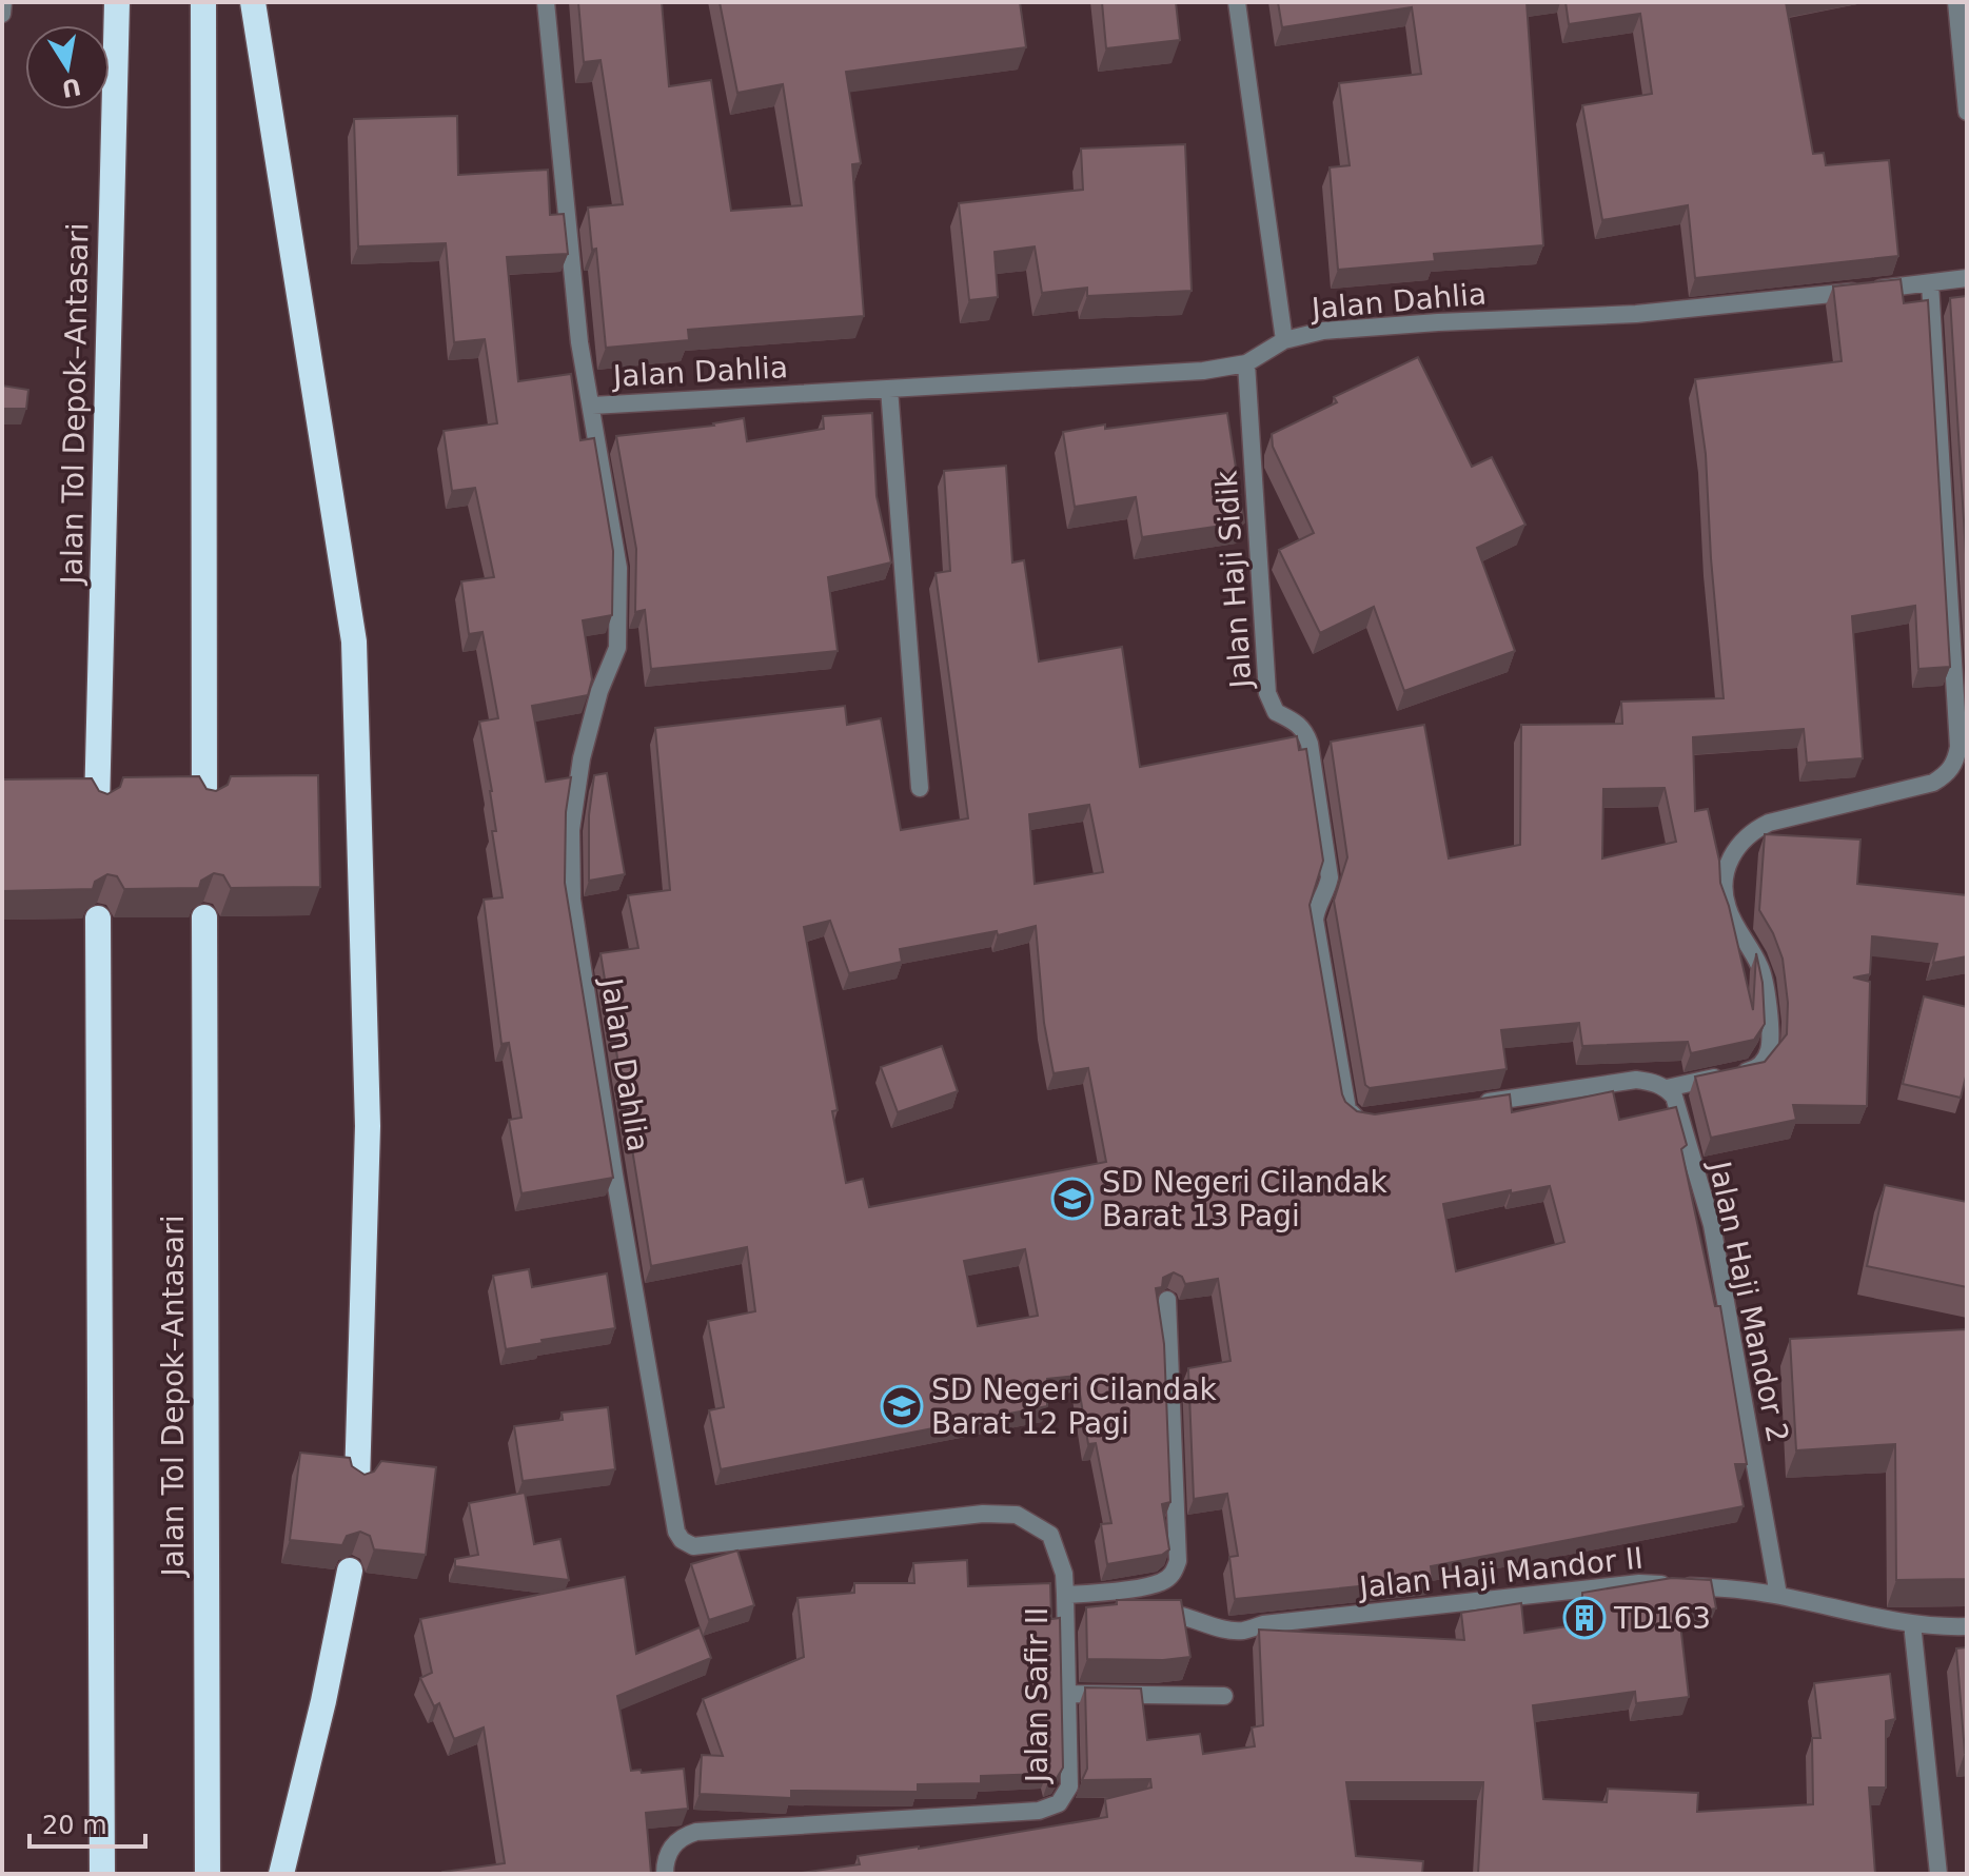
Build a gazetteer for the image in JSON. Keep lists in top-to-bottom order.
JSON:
{
  "streets": {
    "highway": ["Jalan Tol Depok–Antasari"],
    "street": [
      "Jalan Dahlia",
      "Jalan Haji Sidik",
      "Jalan Haji Mandor 2",
      "Jalan Haji Mandor II",
      "Jalan Safir II"
    ]
  },
  "crossings": [
    ["Jalan Dahlia", "Jalan Haji Sidik"],
    ["Jalan Dahlia", "Jalan Safir II"],
    ["Jalan Haji Mandor 2", "Jalan Haji Mandor II"]
  ],
  "places": {
    "school or university": ["SD Negeri Cilandak Barat 13 Pagi", "SD Negeri Cilandak Barat 12 Pagi"],
    "building": ["TD163"]
  },
  "scale_bar": "20 m",
  "north": "bottom"
}
